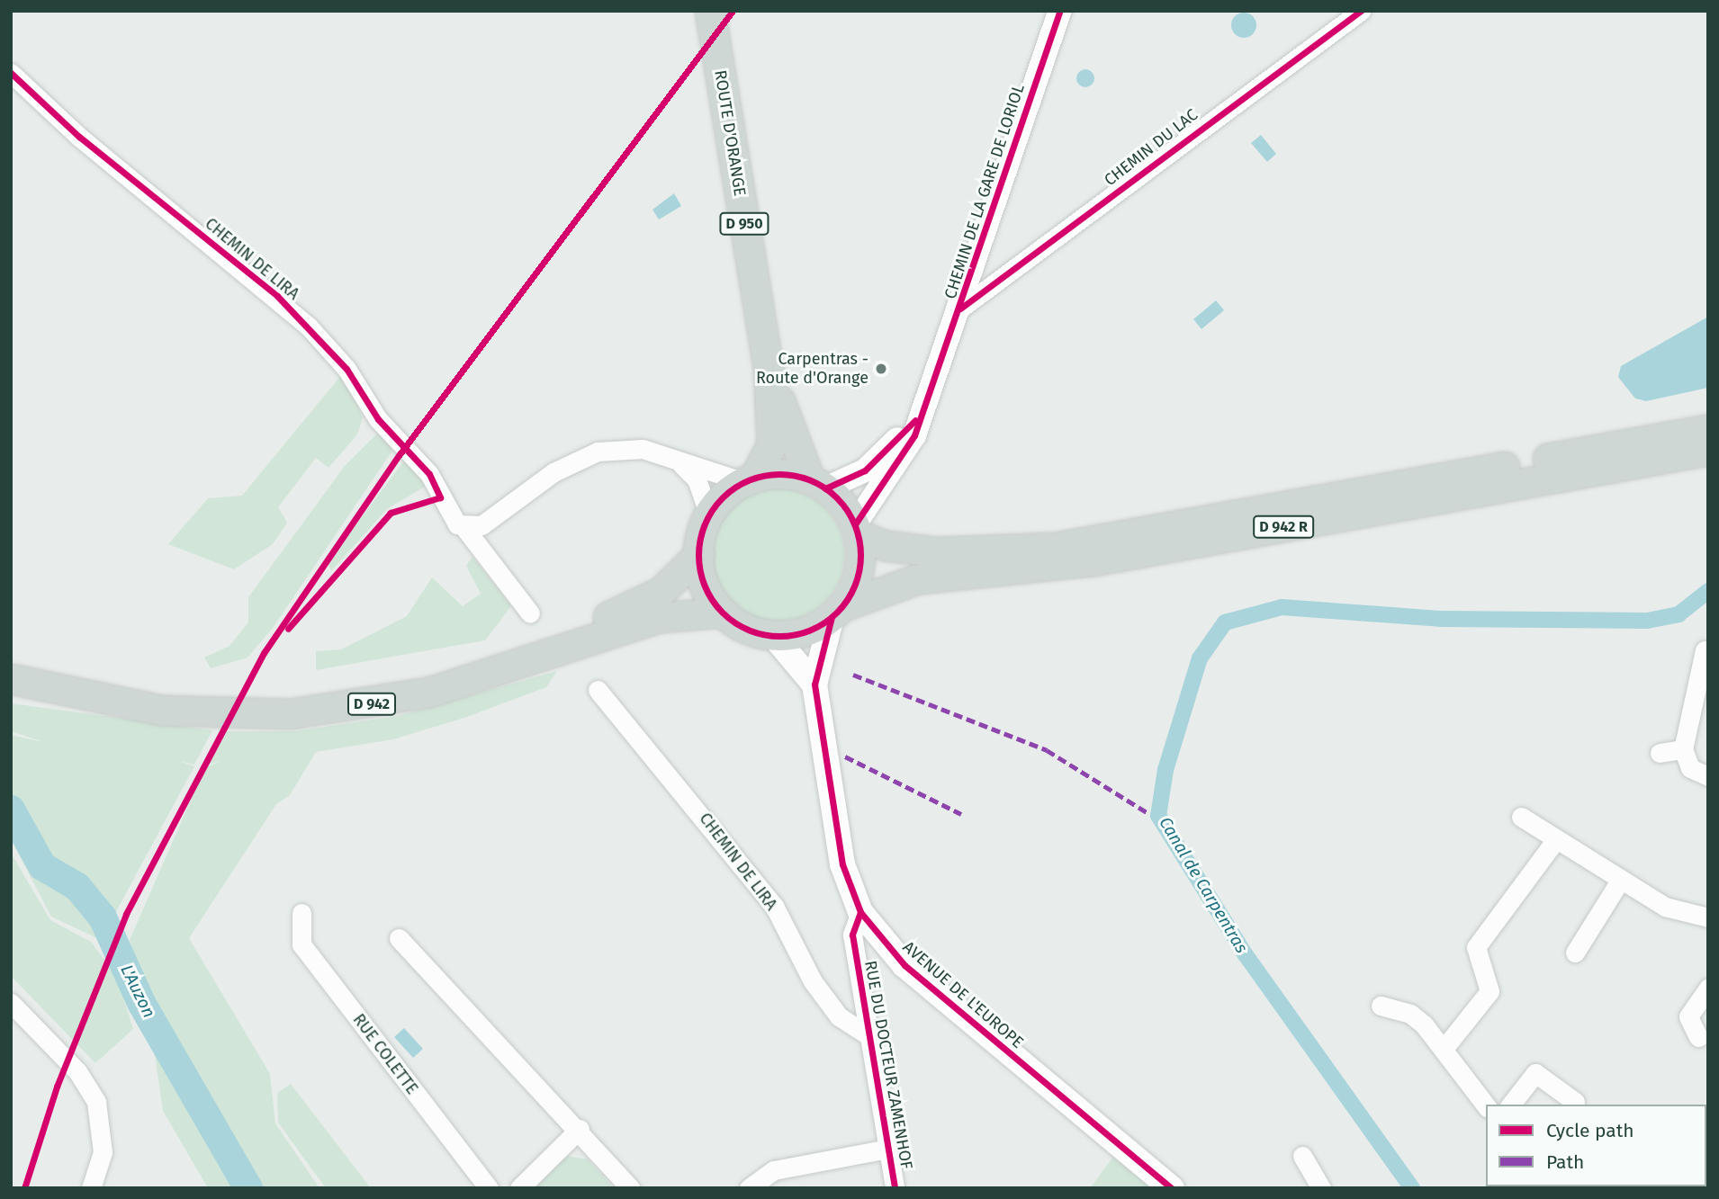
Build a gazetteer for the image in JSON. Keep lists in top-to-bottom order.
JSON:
{
  "streets": {
    "main road": [
      "ROUTE D'ORANGE",
      "D 950",
      "D 942 R",
      "D 942",
      "AVENUE DE L'EUROPE"
    ],
    "street": [
      "CHEMIN DU LAC",
      "CHEMIN DE LA GARE DE LORIOL",
      "CHEMIN DE LIRA",
      "RUE COLETTE",
      "RUE DU DOCTEUR ZAMENHOF"
    ]
  },
  "crossings": [
    ["ROUTE D'ORANGE", "CHEMIN DE LA GARE DE LORIOL"],
    ["ROUTE D'ORANGE", "D 950"],
    ["ROUTE D'ORANGE", "D 942 R"],
    ["ROUTE D'ORANGE", "D 942"],
    ["ROUTE D'ORANGE", "AVENUE DE L'EUROPE"],
    ["CHEMIN DU LAC", "CHEMIN DE LA GARE DE LORIOL"],
    ["CHEMIN DE LA GARE DE LORIOL", "D 950"],
    ["CHEMIN DE LA GARE DE LORIOL", "D 942 R"],
    ["CHEMIN DE LA GARE DE LORIOL", "D 942"],
    ["CHEMIN DE LA GARE DE LORIOL", "AVENUE DE L'EUROPE"],
    ["D 950", "D 942 R"],
    ["D 950", "D 942"],
    ["D 950", "AVENUE DE L'EUROPE"],
    ["CHEMIN DE LIRA", "RUE DU DOCTEUR ZAMENHOF"],
    ["D 942 R", "D 942"],
    ["D 942 R", "AVENUE DE L'EUROPE"],
    ["D 942", "AVENUE DE L'EUROPE"],
    ["AVENUE DE L'EUROPE", "RUE DU DOCTEUR ZAMENHOF"]
  ],
  "water": ["Canal de Carpentras", "L'Auzon"],
  "places": ["Carpentras - Route d'Orange"],
  "legend": ["Cycle path", "Path"]
}
